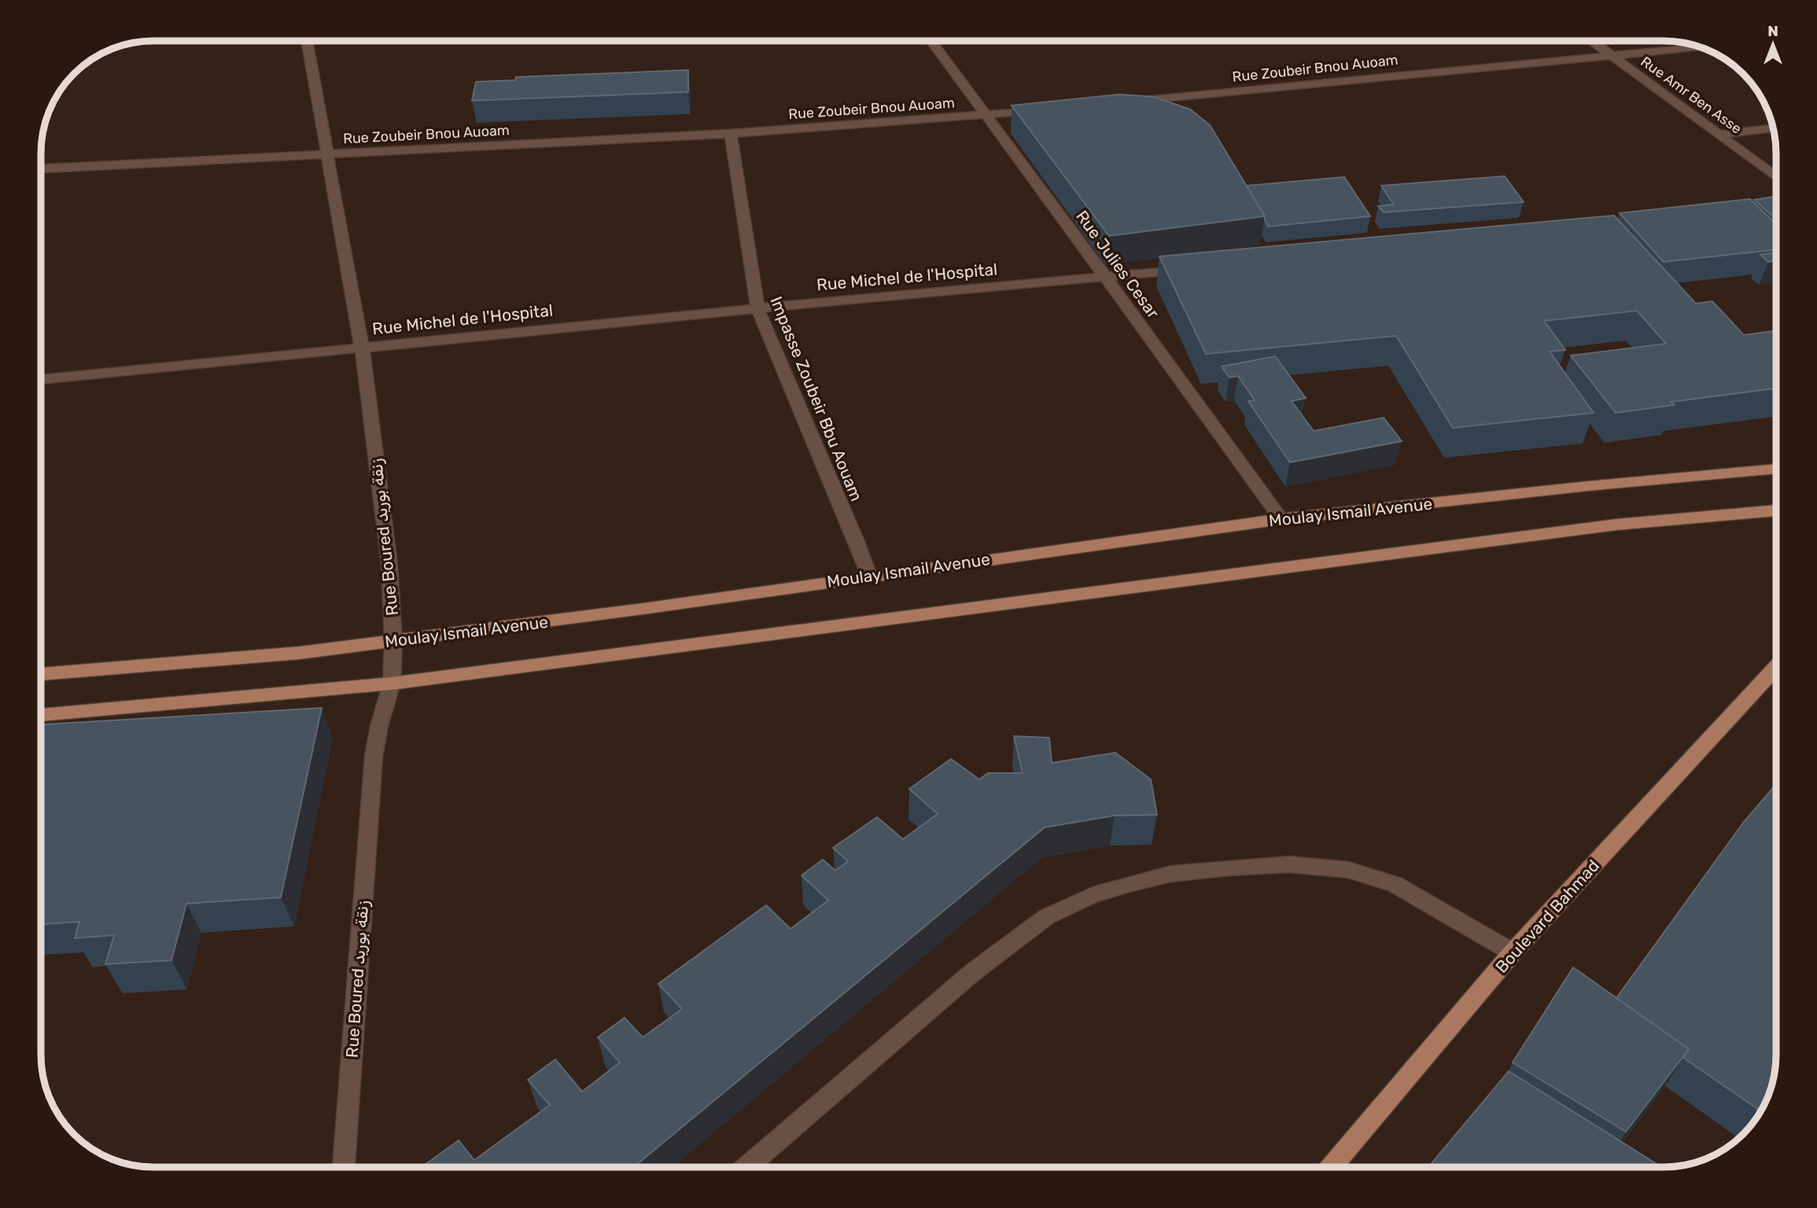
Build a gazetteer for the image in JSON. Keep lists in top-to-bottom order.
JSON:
{
  "streets": {
    "main road": ["Moulay Ismail Avenue", "Boulevard Bahmad"],
    "street": [
      "Rue Zoubeir Bnou Auoam",
      "Rue Amr Ben Asse",
      "Rue Julies Cesar",
      "Rue Michel de l'Hospital",
      "Impasse Zoubeir Bbu Aouam",
      "Rue Boured زنقة بوريد"
    ]
  },
  "crossings": [
    ["Rue Zoubeir Bnou Auoam", "Rue Amr Ben Asse"],
    ["Rue Zoubeir Bnou Auoam", "Rue Julies Cesar"],
    ["Rue Zoubeir Bnou Auoam", "Impasse Zoubeir Bbu Aouam"],
    ["Rue Zoubeir Bnou Auoam", "Rue Boured زنقة بوريد"],
    ["Rue Julies Cesar", "Rue Michel de l'Hospital"],
    ["Rue Julies Cesar", "Moulay Ismail Avenue"],
    ["Rue Michel de l'Hospital", "Impasse Zoubeir Bbu Aouam"],
    ["Rue Michel de l'Hospital", "Rue Boured زنقة بوريد"],
    ["Impasse Zoubeir Bbu Aouam", "Moulay Ismail Avenue"],
    ["Moulay Ismail Avenue", "Rue Boured زنقة بوريد"]
  ],
  "north": "top"
}
